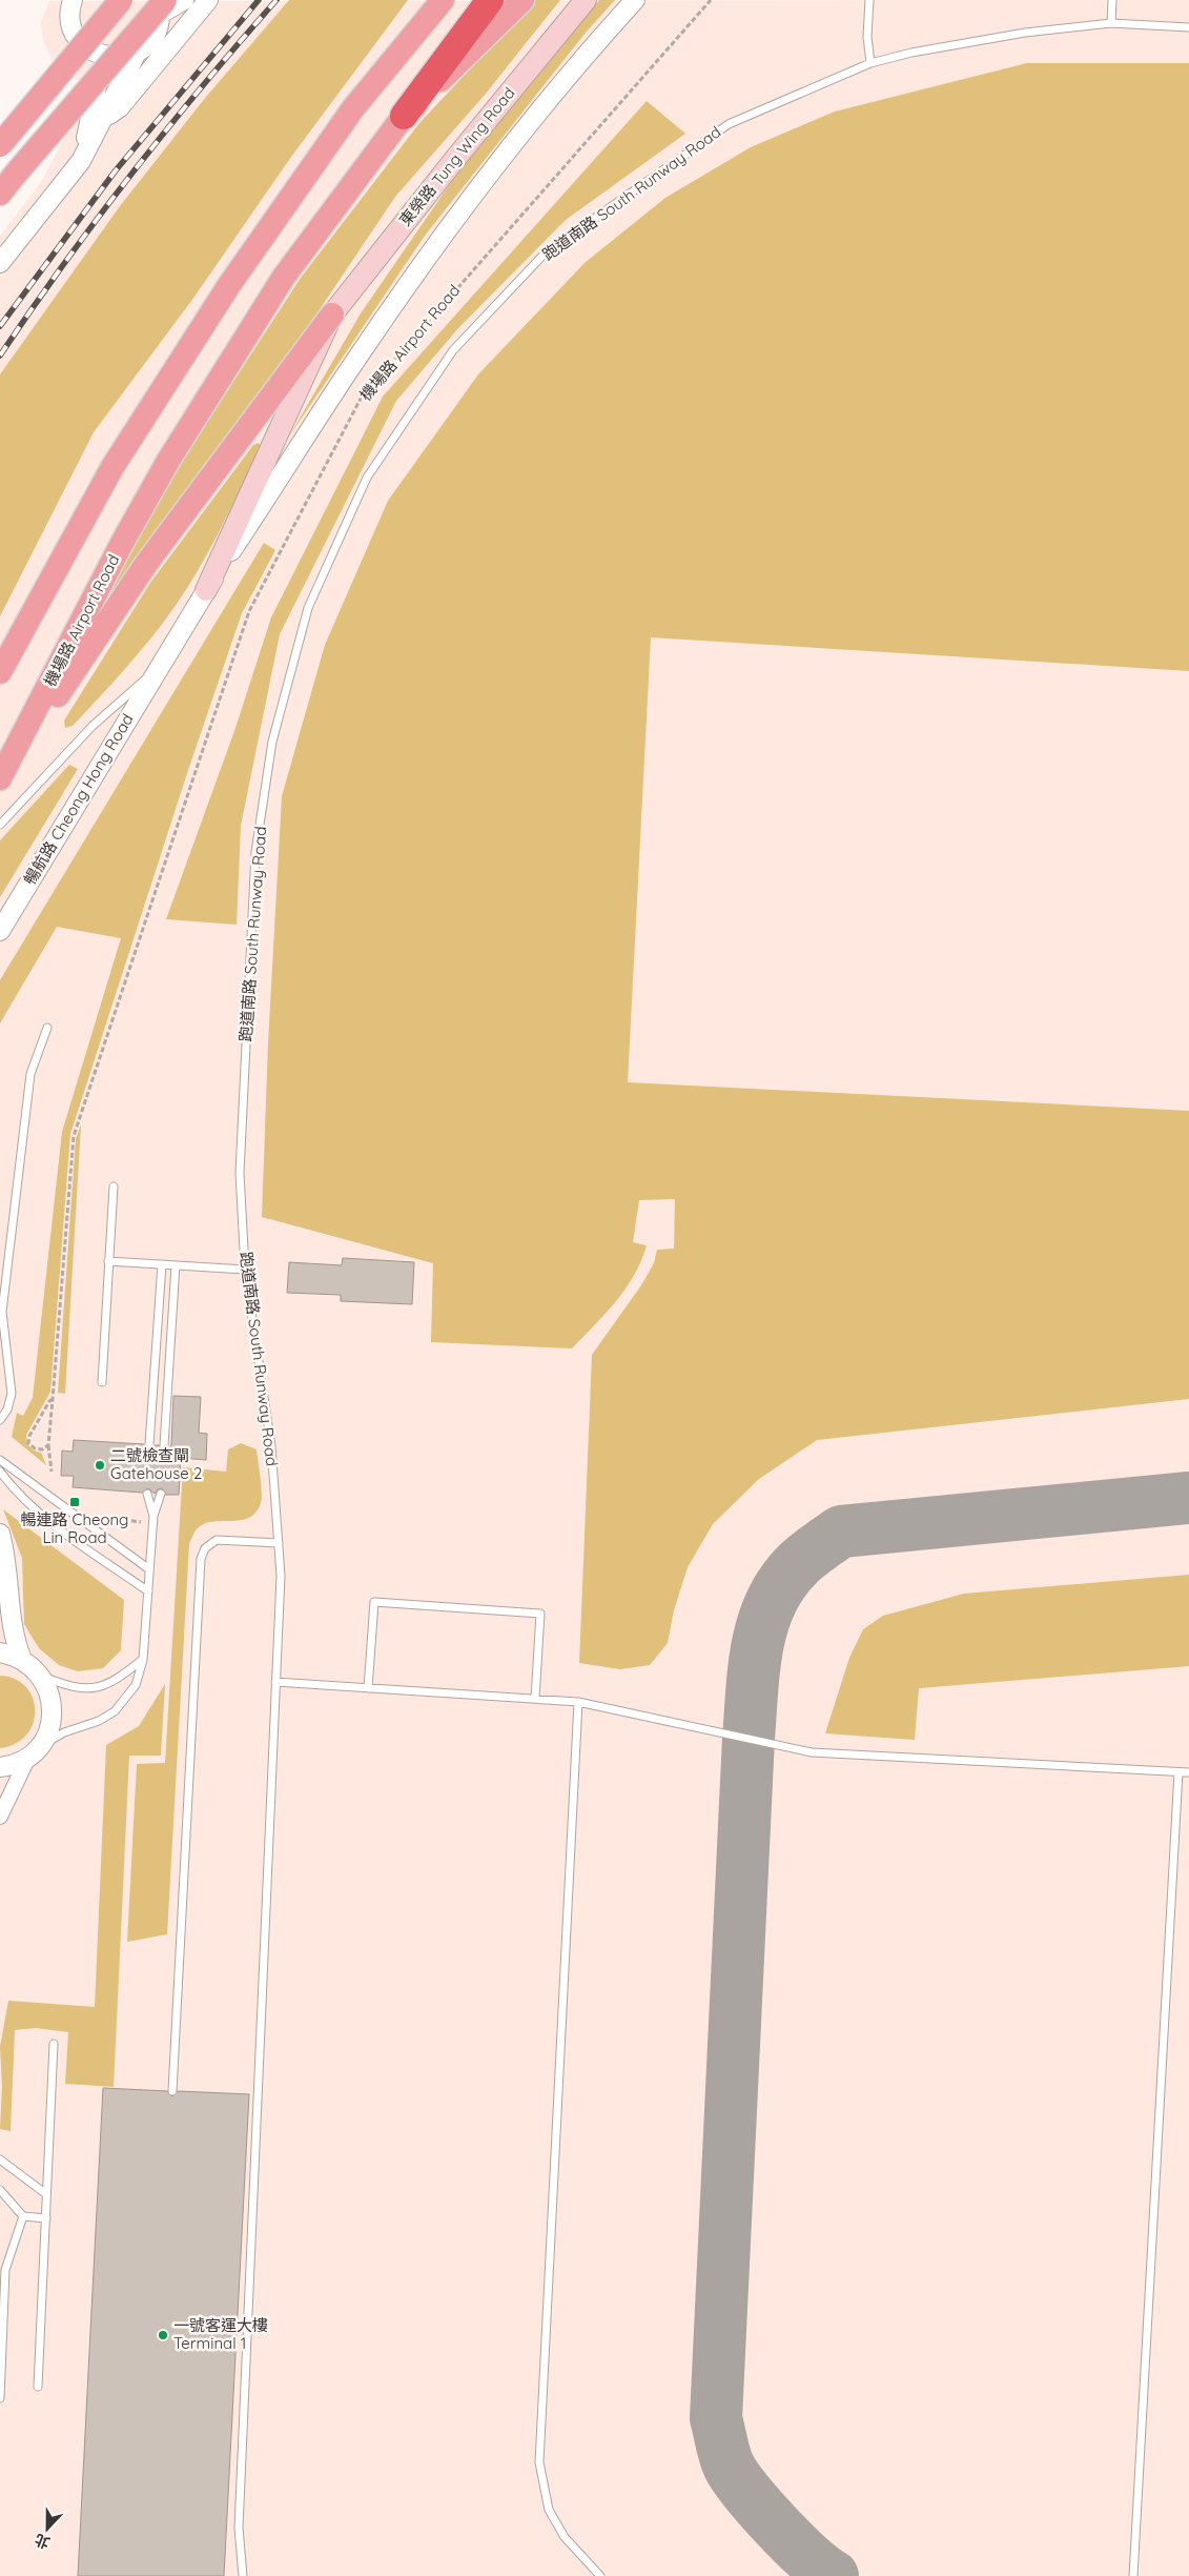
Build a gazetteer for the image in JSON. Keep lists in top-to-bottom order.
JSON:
{
  "streets": {
    "highway": ["機場路 Airport Road"],
    "main road": ["東榮路 Tung Wing Road"],
    "street": ["暢航路 Cheong Hong Road"],
    "lane": ["跑道南路 South Runway Road"]
  },
  "crossings": [
    ["東榮路 Tung Wing Road", "機場路 Airport Road"],
    ["機場路 Airport Road", "暢航路 Cheong Hong Road"]
  ],
  "places": {
    "other": ["二號檢查閘 Gatehouse 2", "一號客運大樓 Terminal 1"],
    "transit": ["暢連路 Cheong Lin Road"]
  },
  "north": "bottom"
}
